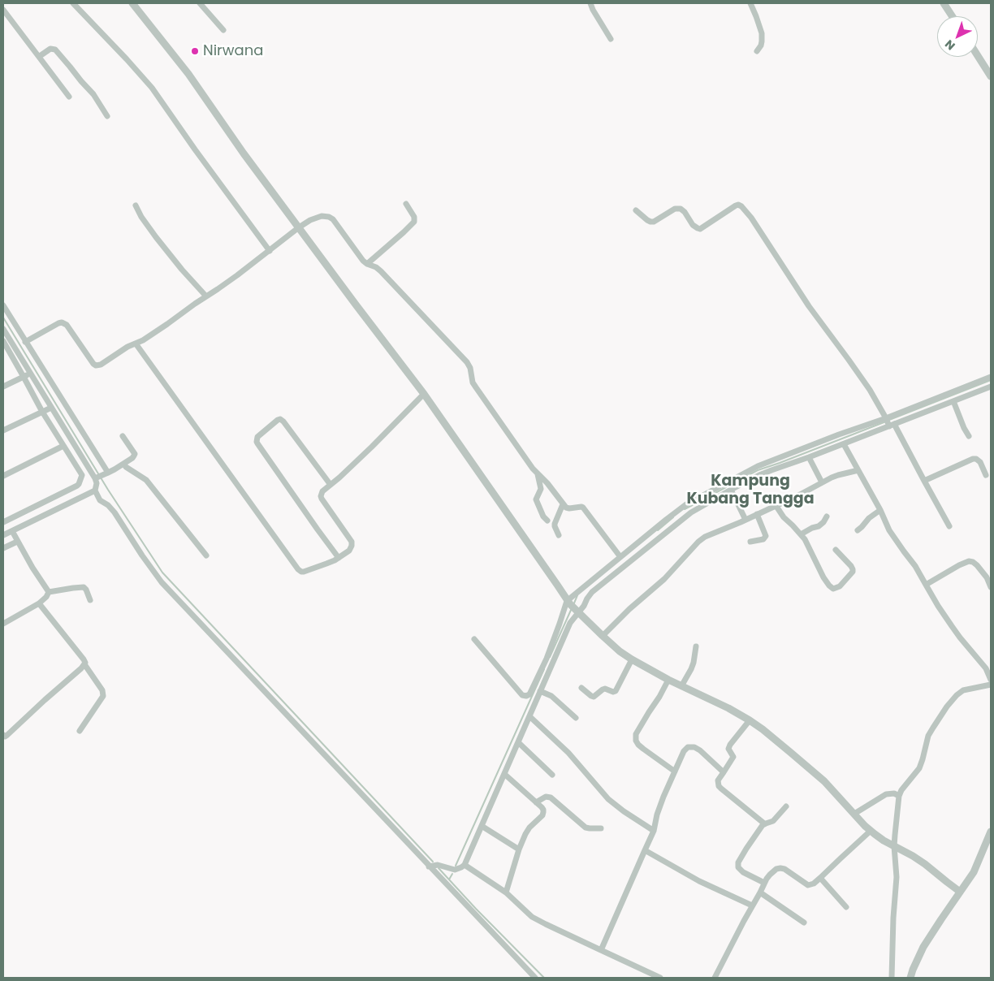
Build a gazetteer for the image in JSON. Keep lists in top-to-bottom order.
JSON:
{
  "districts": ["Kampung Kubang Tangga"],
  "places": ["Nirwana"],
  "north": "bottom left"
}
